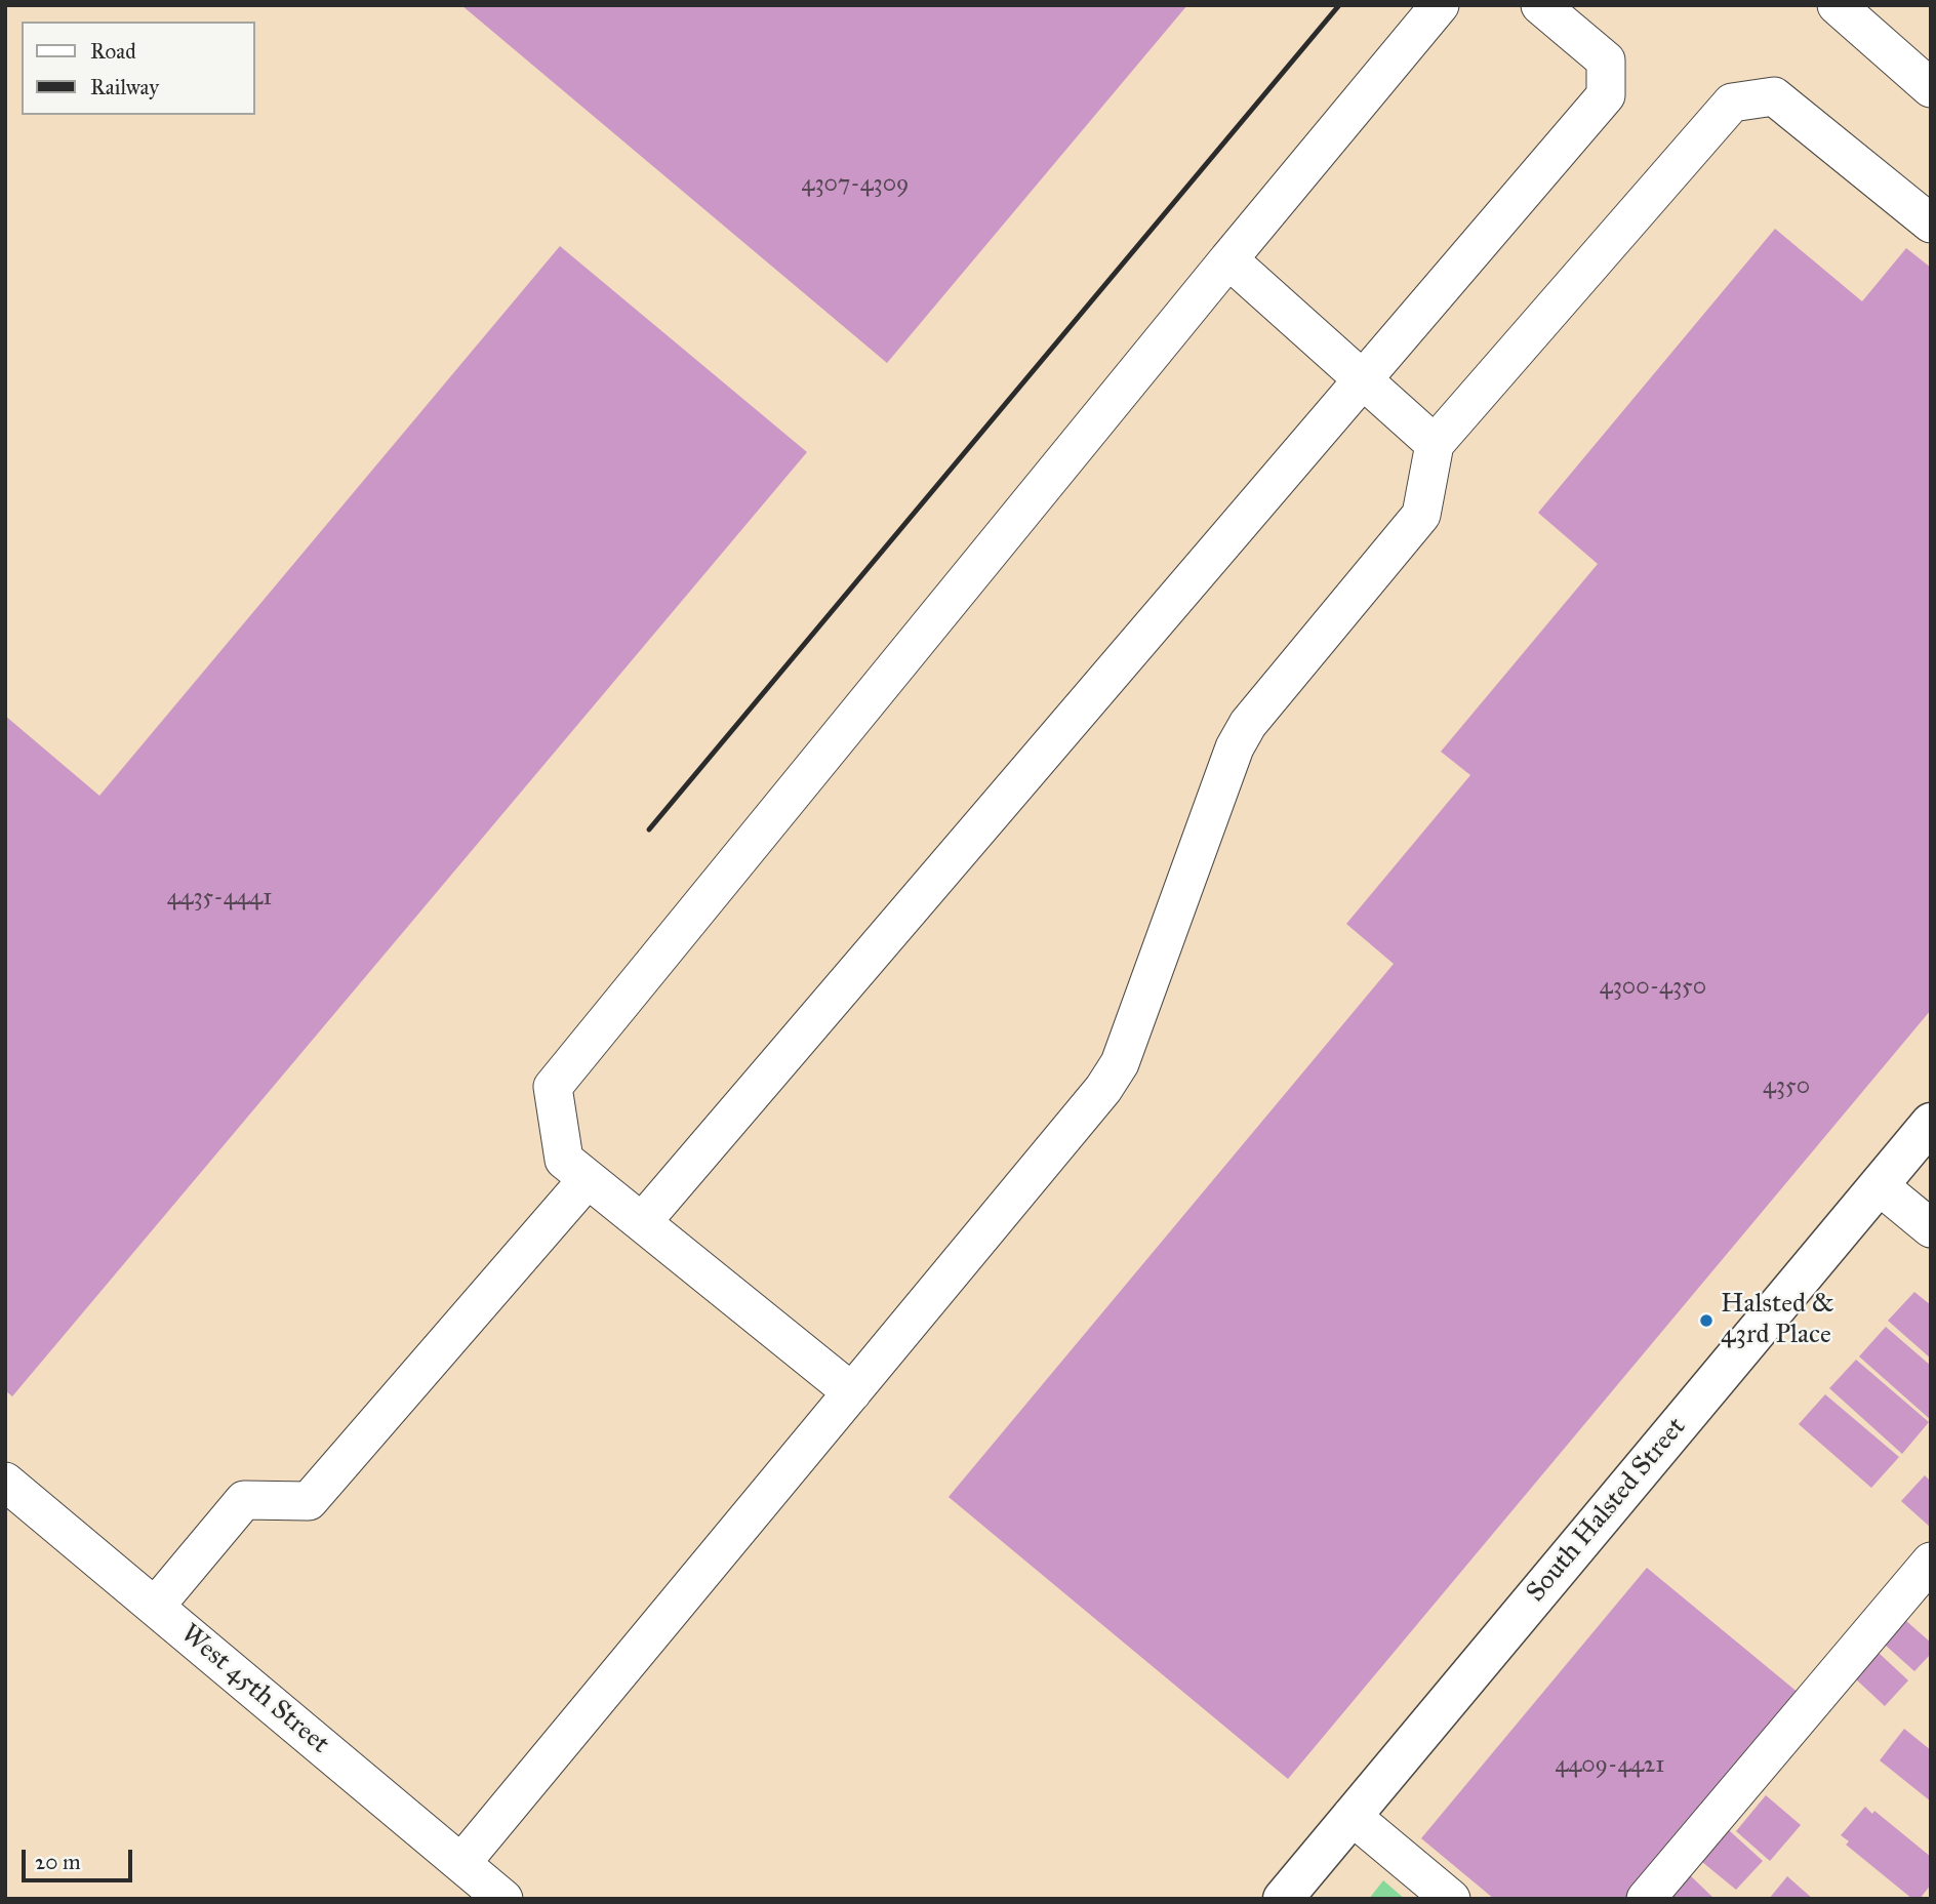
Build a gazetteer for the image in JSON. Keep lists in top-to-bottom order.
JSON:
{
  "streets": {
    "main road": ["South Halsted Street"],
    "street": ["West 45th Street"]
  },
  "places": ["Halsted & 43rd Place"],
  "house_numbers": [
    "4307-4309",
    "4435-4441",
    "4300-4350",
    "4350",
    "4409-4421"
  ],
  "legend": ["Road", "Railway"],
  "scale_bar": "20 m"
}
